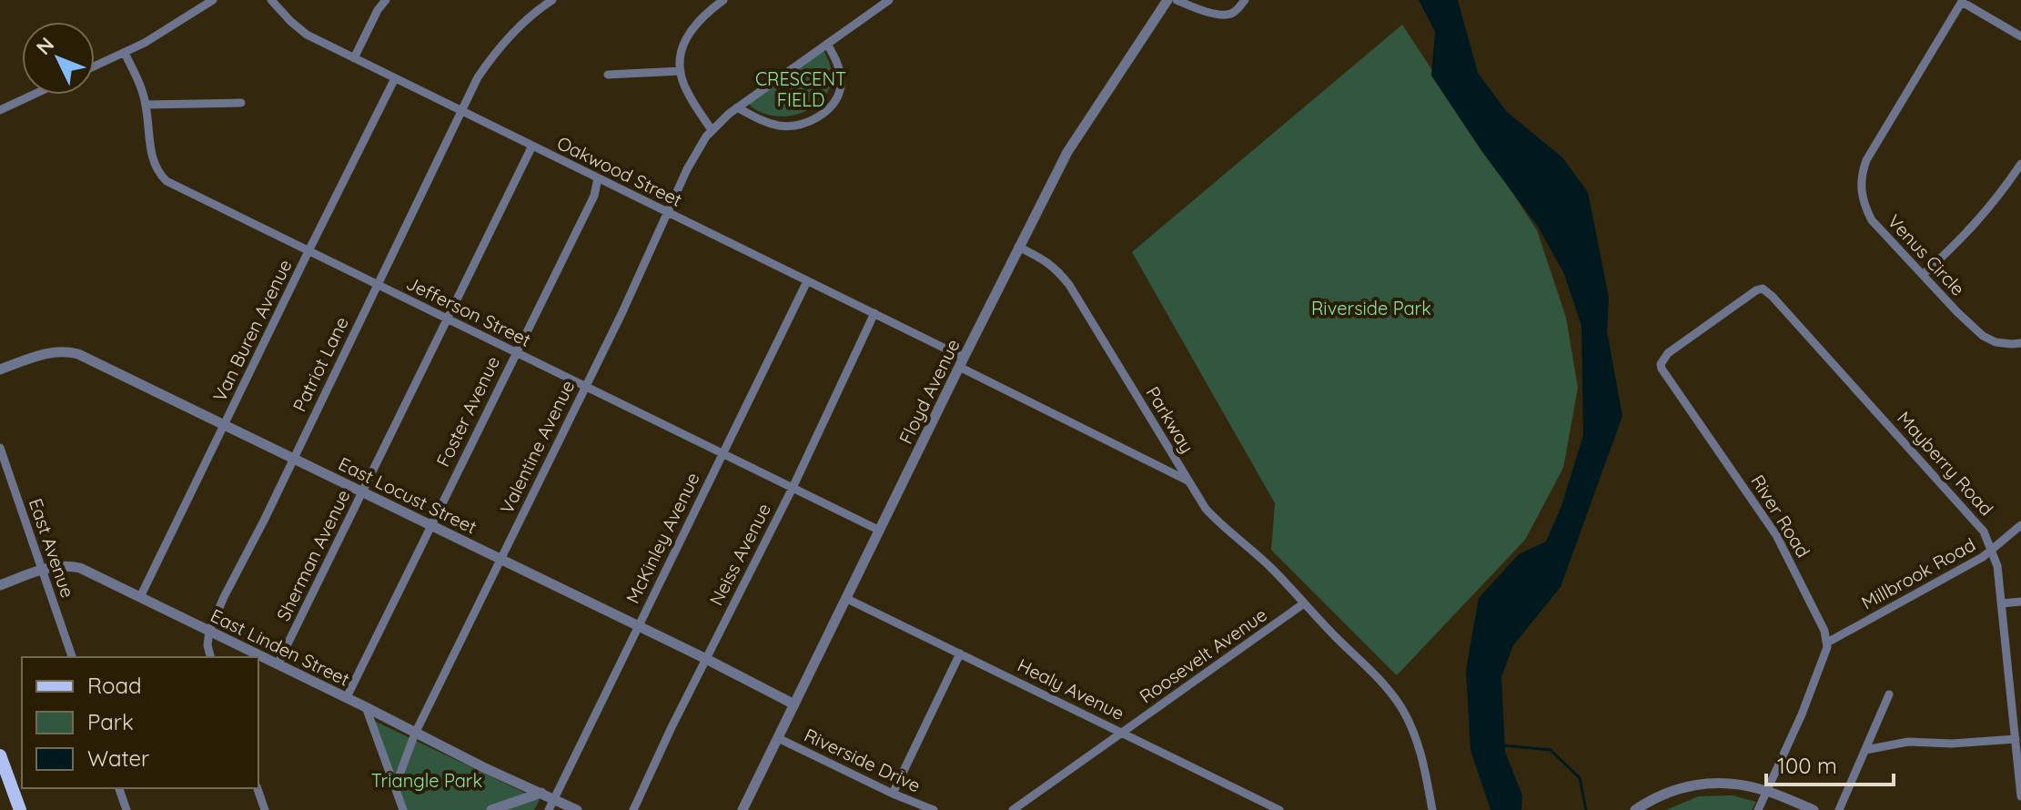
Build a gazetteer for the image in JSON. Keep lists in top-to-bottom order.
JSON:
{
  "streets": {
    "street": [
      "Oakwood Street",
      "Venus Circle",
      "Jefferson Street",
      "Van Buren Avenue",
      "Patriot Lane",
      "Floyd Avenue",
      "Foster Avenue",
      "Parkway",
      "Valentine Avenue",
      "Mayberry Road",
      "East Locust Street",
      "River Road",
      "McKinley Avenue",
      "East Avenue",
      "Neiss Avenue",
      "Sherman Avenue",
      "Millbrook Road",
      "East Linden Street",
      "Roosevelt Avenue",
      "Healy Avenue",
      "Riverside Drive"
    ]
  },
  "crossings": [
    ["Oakwood Street", "Van Buren Avenue"],
    ["Oakwood Street", "Patriot Lane"],
    ["Oakwood Street", "Floyd Avenue"],
    ["Oakwood Street", "Foster Avenue"],
    ["Oakwood Street", "Parkway"],
    ["Oakwood Street", "Valentine Avenue"],
    ["Oakwood Street", "McKinley Avenue"],
    ["Oakwood Street", "Neiss Avenue"],
    ["Oakwood Street", "Sherman Avenue"],
    ["Jefferson Street", "Van Buren Avenue"],
    ["Jefferson Street", "Patriot Lane"],
    ["Jefferson Street", "Floyd Avenue"],
    ["Jefferson Street", "Foster Avenue"],
    ["Jefferson Street", "Valentine Avenue"],
    ["Jefferson Street", "McKinley Avenue"],
    ["Jefferson Street", "Neiss Avenue"],
    ["Jefferson Street", "Sherman Avenue"],
    ["Van Buren Avenue", "East Locust Street"],
    ["Van Buren Avenue", "East Linden Street"],
    ["Patriot Lane", "East Locust Street"],
    ["Patriot Lane", "East Linden Street"],
    ["Floyd Avenue", "Parkway"],
    ["Floyd Avenue", "East Locust Street"],
    ["Floyd Avenue", "Healy Avenue"],
    ["Floyd Avenue", "Riverside Drive"],
    ["Foster Avenue", "East Locust Street"],
    ["Foster Avenue", "East Linden Street"],
    ["Parkway", "Roosevelt Avenue"],
    ["Valentine Avenue", "East Locust Street"],
    ["Valentine Avenue", "East Linden Street"],
    ["Mayberry Road", "River Road"],
    ["Mayberry Road", "Millbrook Road"],
    ["East Locust Street", "McKinley Avenue"],
    ["East Locust Street", "Neiss Avenue"],
    ["East Locust Street", "Sherman Avenue"],
    ["River Road", "Millbrook Road"],
    ["McKinley Avenue", "East Linden Street"],
    ["East Avenue", "East Linden Street"],
    ["Sherman Avenue", "East Linden Street"],
    ["Roosevelt Avenue", "Healy Avenue"]
  ],
  "parks": ["CRESCENT FIELD", "Riverside Park", "Triangle Park"],
  "legend": ["Road", "Park", "Water"],
  "scale_bar": "100 m",
  "north": "top left"
}
